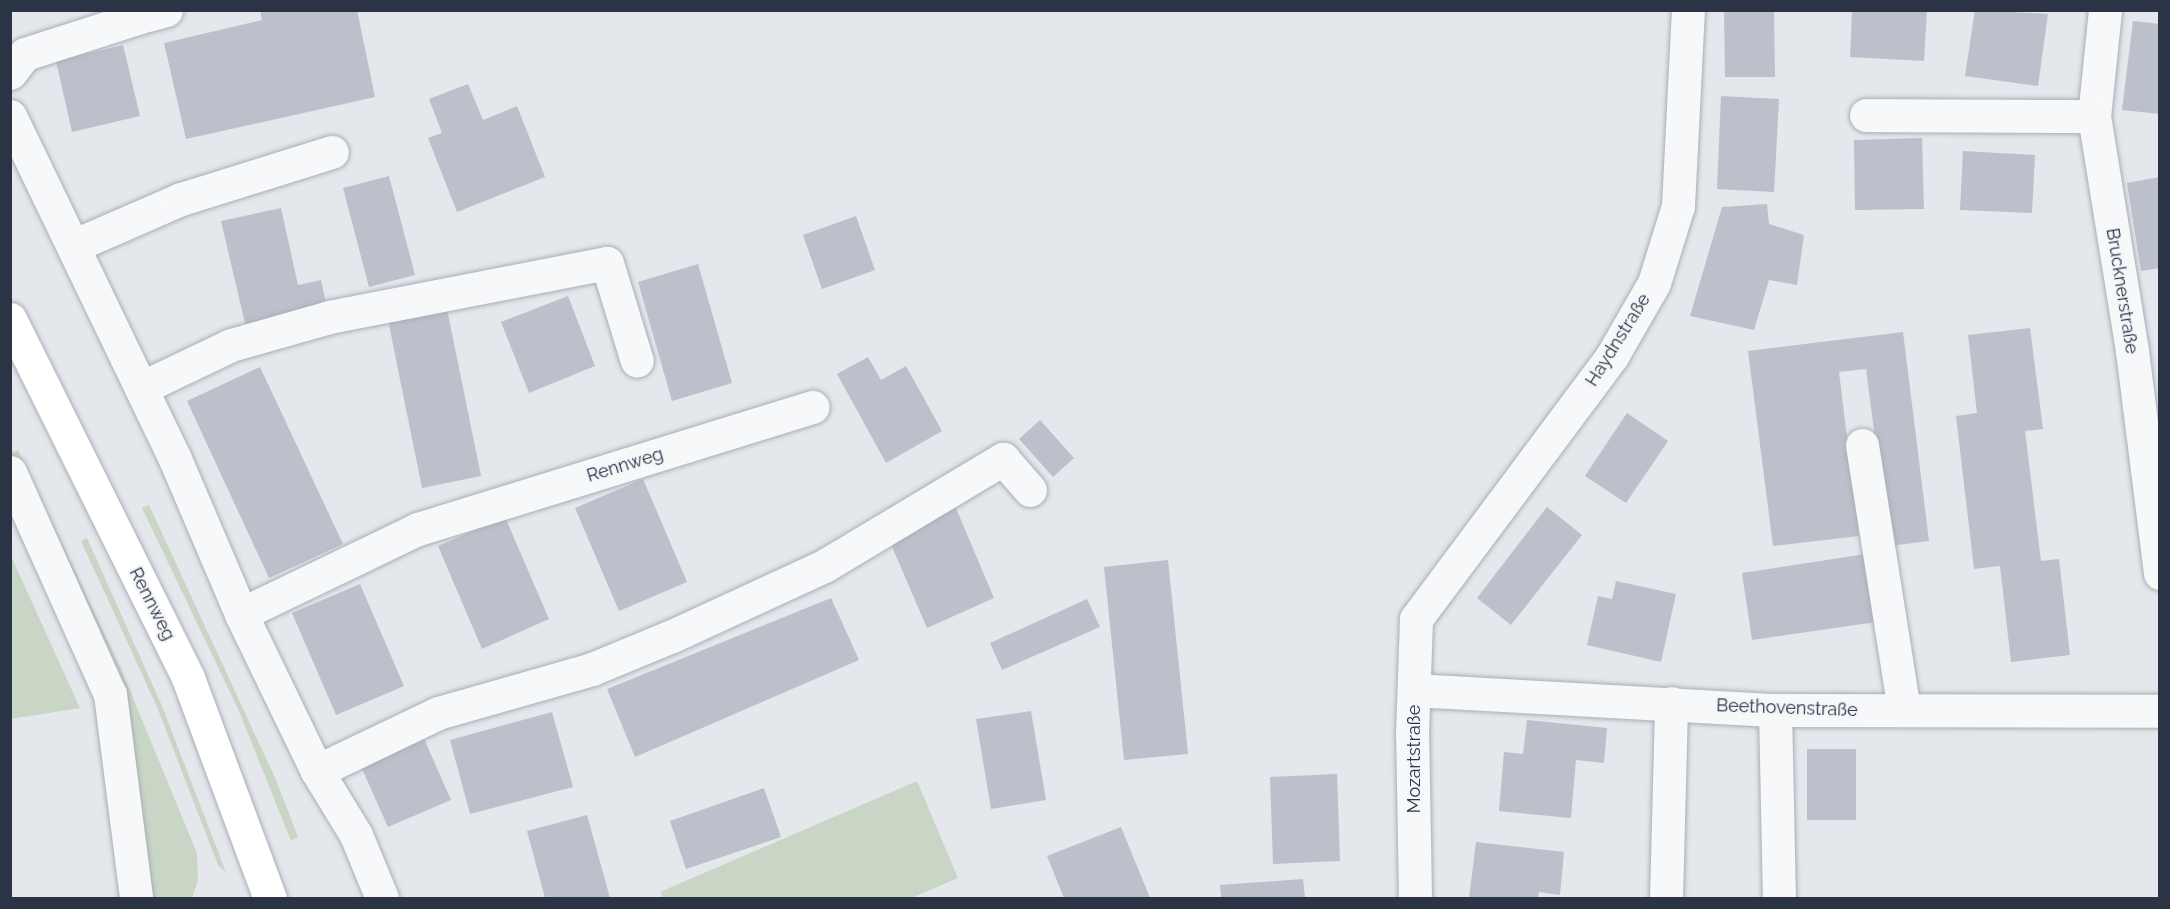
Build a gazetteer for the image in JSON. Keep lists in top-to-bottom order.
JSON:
{
  "streets": {
    "main road": ["Rennweg"],
    "street": [
      "Brucknerstraße",
      "Haydnstraße",
      "Beethovenstraße",
      "Mozartstraße"
    ]
  },
  "crossings": [
    ["Haydnstraße", "Mozartstraße"],
    ["Beethovenstraße", "Mozartstraße"]
  ]
}
